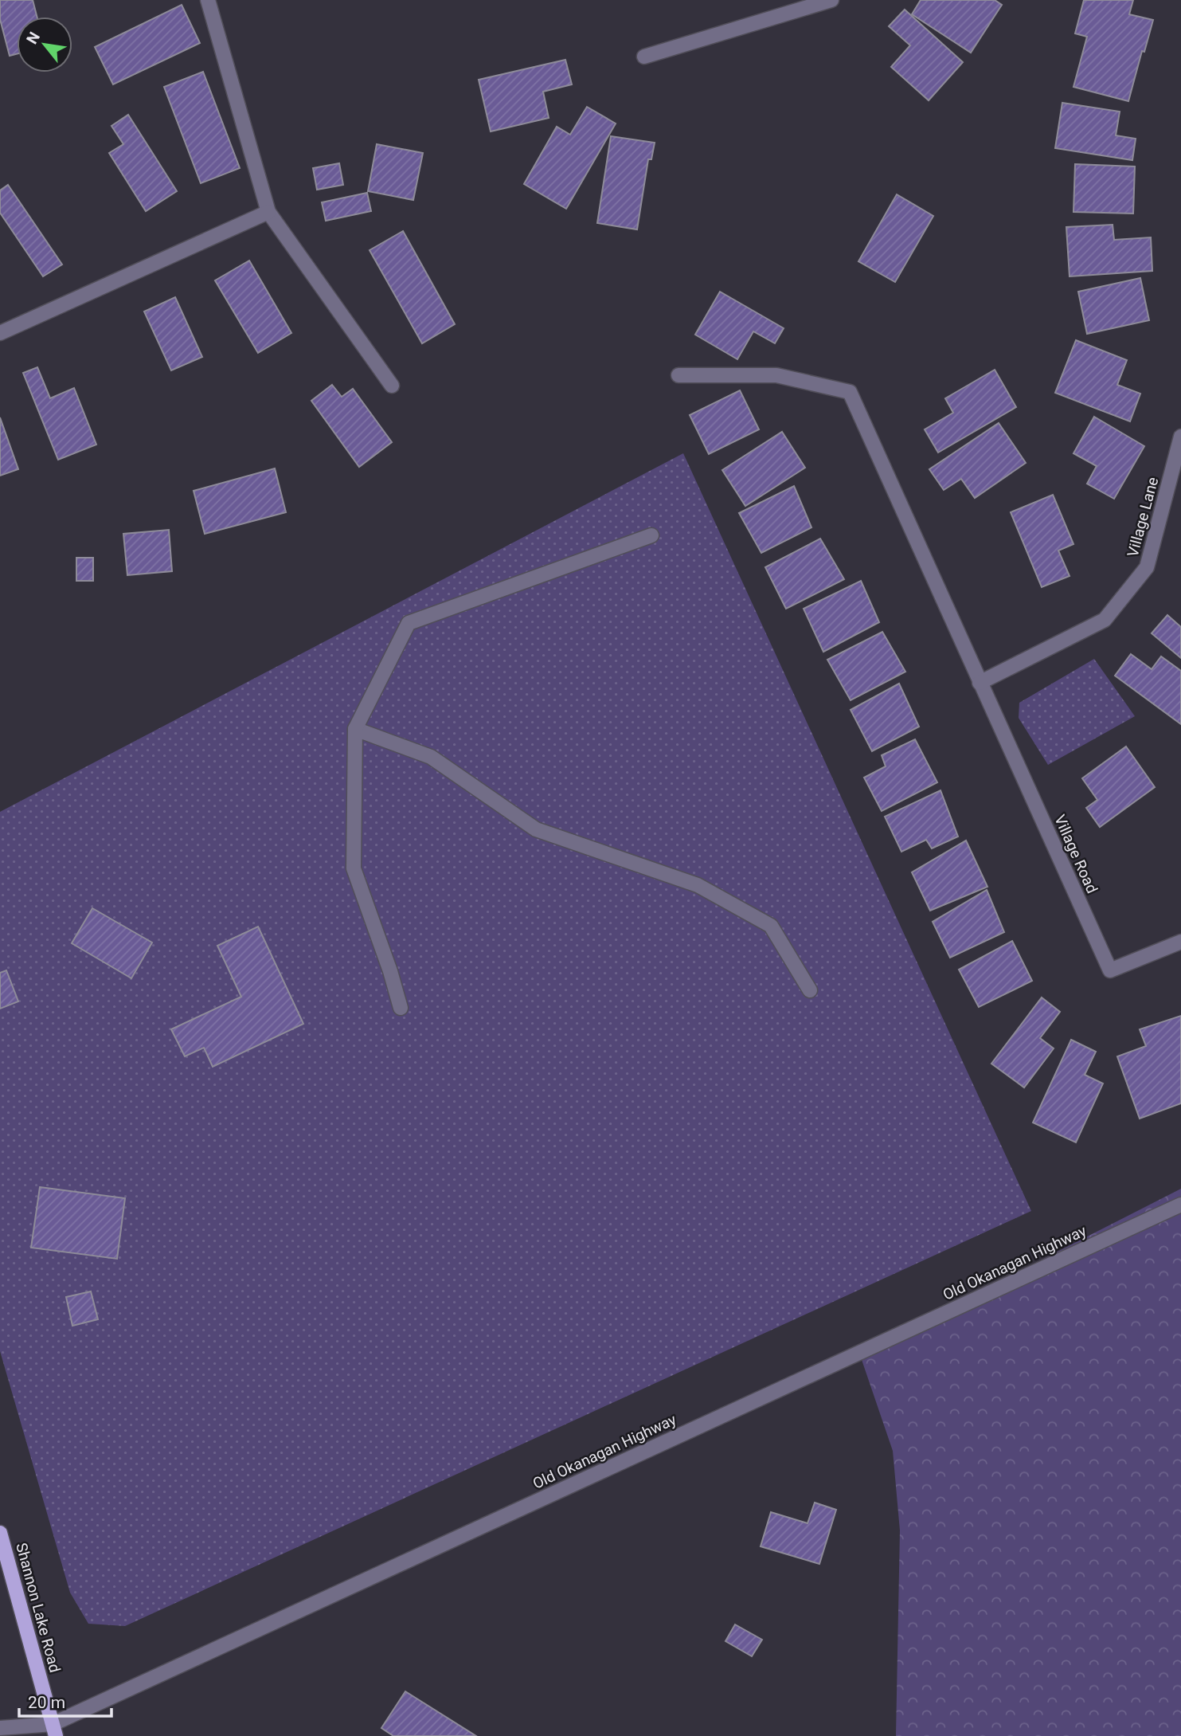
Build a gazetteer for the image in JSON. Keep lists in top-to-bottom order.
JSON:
{
  "streets": {
    "main road": ["Shannon Lake Road"],
    "street": ["Village Lane", "Village Road", "Old Okanagan Highway"]
  },
  "crossings": [
    ["Village Lane", "Village Road"],
    ["Old Okanagan Highway", "Shannon Lake Road"]
  ],
  "scale_bar": "20 m",
  "north": "top left"
}
